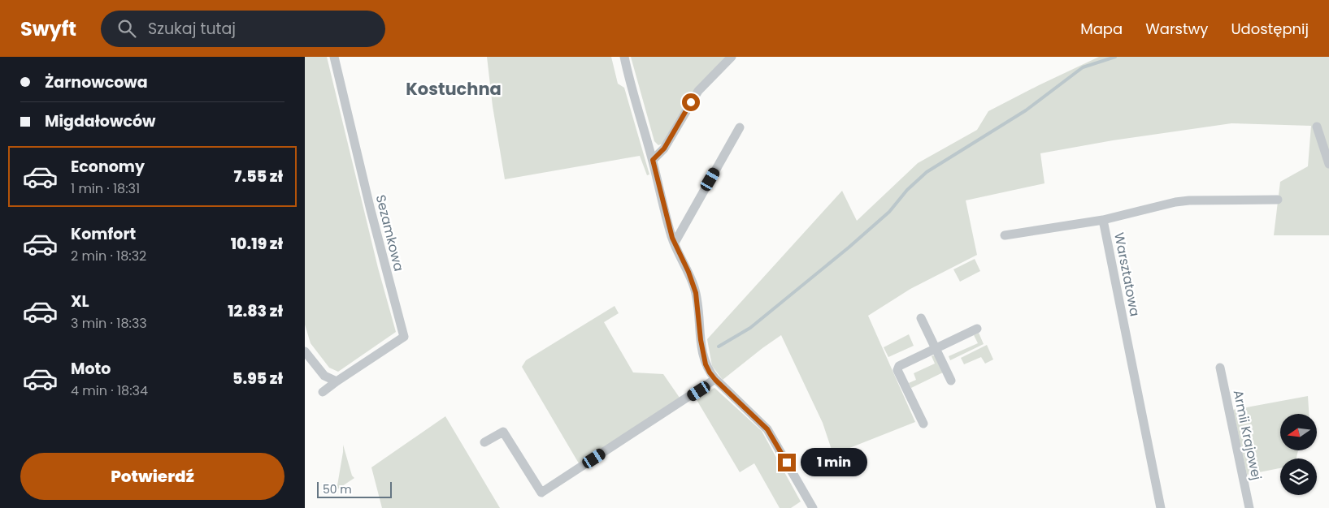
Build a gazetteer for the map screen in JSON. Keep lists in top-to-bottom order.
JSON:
{
  "streets": {
    "street": ["Sezamkowa", "Warsztatowa", "Armii Krajowej"]
  },
  "districts": ["Kostuchna"],
  "scale_bar": "50 m",
  "north": "left",
  "page": {
    "header": "Swyft",
    "search": "Szukaj tutaj",
    "nav": ["Mapa", "Warstwy", "Udostępnij"],
    "banner": ["Żarnowcowa", "Migdałowców"],
    "list": [
      {
        "name": "Economy",
        "note": "1 min · 18:31",
        "value": "7.55 zł"
      },
      {
        "name": "Komfort",
        "note": "2 min · 18:32",
        "value": "10.19 zł"
      },
      {
        "name": "XL",
        "note": "3 min · 18:33",
        "value": "12.83 zł"
      },
      {
        "name": "Moto",
        "note": "4 min · 18:34",
        "value": "5.95 zł"
      }
    ],
    "buttons": "Potwierdź",
    "bubble": "1 min",
    "scale": "50 m"
  }
}
